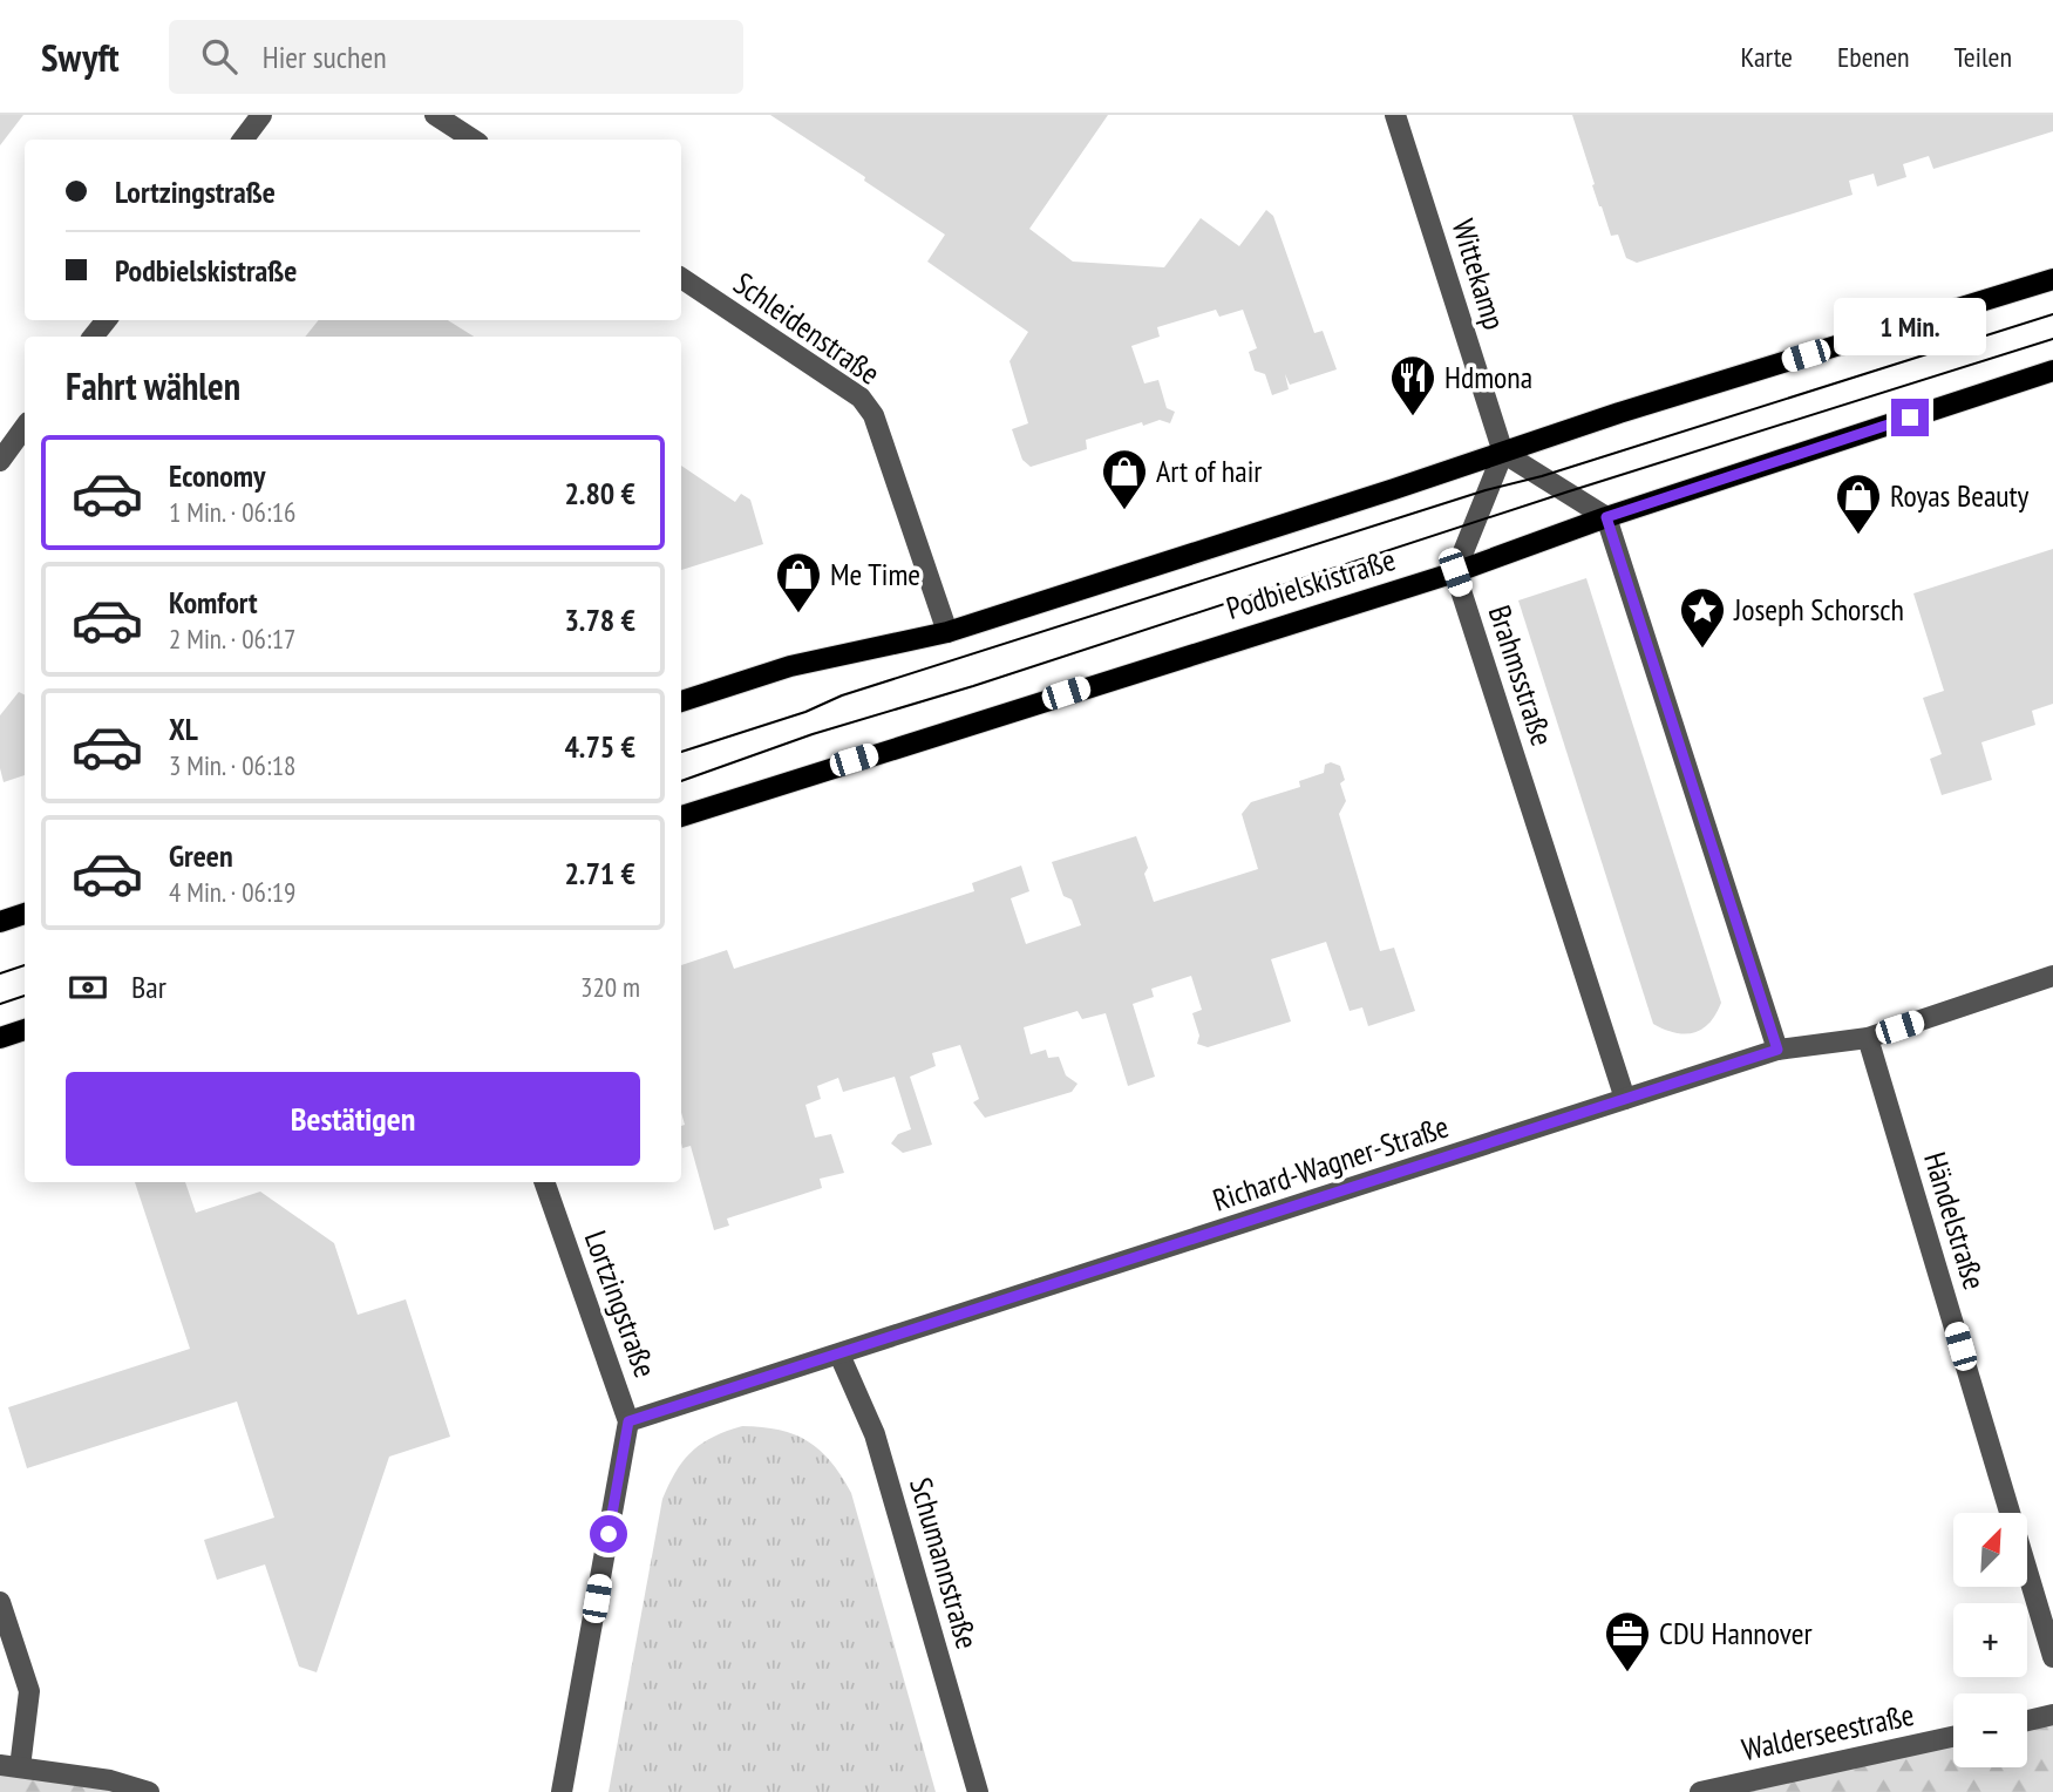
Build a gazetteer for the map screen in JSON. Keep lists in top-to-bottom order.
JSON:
{
  "streets": {
    "main road": ["Podbielskistraße"],
    "street": [
      "Wittekamp",
      "Schleidenstraße",
      "Brahmsstraße",
      "Richard-Wagner-Straße",
      "Händelstraße",
      "Lortzingstraße",
      "Schumannstraße",
      "Walderseestraße"
    ]
  },
  "crossings": [
    ["Wittekamp", "Podbielskistraße"],
    ["Schleidenstraße", "Podbielskistraße"],
    ["Podbielskistraße", "Brahmsstraße"],
    ["Brahmsstraße", "Richard-Wagner-Straße"],
    ["Richard-Wagner-Straße", "Händelstraße"],
    ["Richard-Wagner-Straße", "Lortzingstraße"],
    ["Richard-Wagner-Straße", "Schumannstraße"]
  ],
  "places": {
    "restaurant": ["Hdmona"],
    "shop": ["Art of hair", "Royas Beauty", "Me Time"],
    "place": ["Joseph Schorsch"],
    "office": ["CDU Hannover"]
  },
  "north": "top right",
  "page": {
    "header": "Swyft",
    "search": "Hier suchen",
    "nav": ["Karte", "Ebenen", "Teilen"],
    "banner": ["Lortzingstraße", "Podbielskistraße"],
    "bubble": "1 Min.",
    "heading": "Fahrt wählen",
    "list": [
      {
        "name": "Economy",
        "note": "1 Min. · 06:16",
        "value": "2.80 €"
      },
      {
        "name": "Komfort",
        "note": "2 Min. · 06:17",
        "value": "3.78 €"
      },
      {
        "name": "XL",
        "note": "3 Min. · 06:18",
        "value": "4.75 €"
      },
      {
        "name": "Green",
        "note": "4 Min. · 06:19",
        "value": "2.71 €"
      }
    ],
    "pay": ["Bar", "320 m"],
    "buttons": "Bestätigen",
    "map_buttons": ["+", "−"]
  }
}
